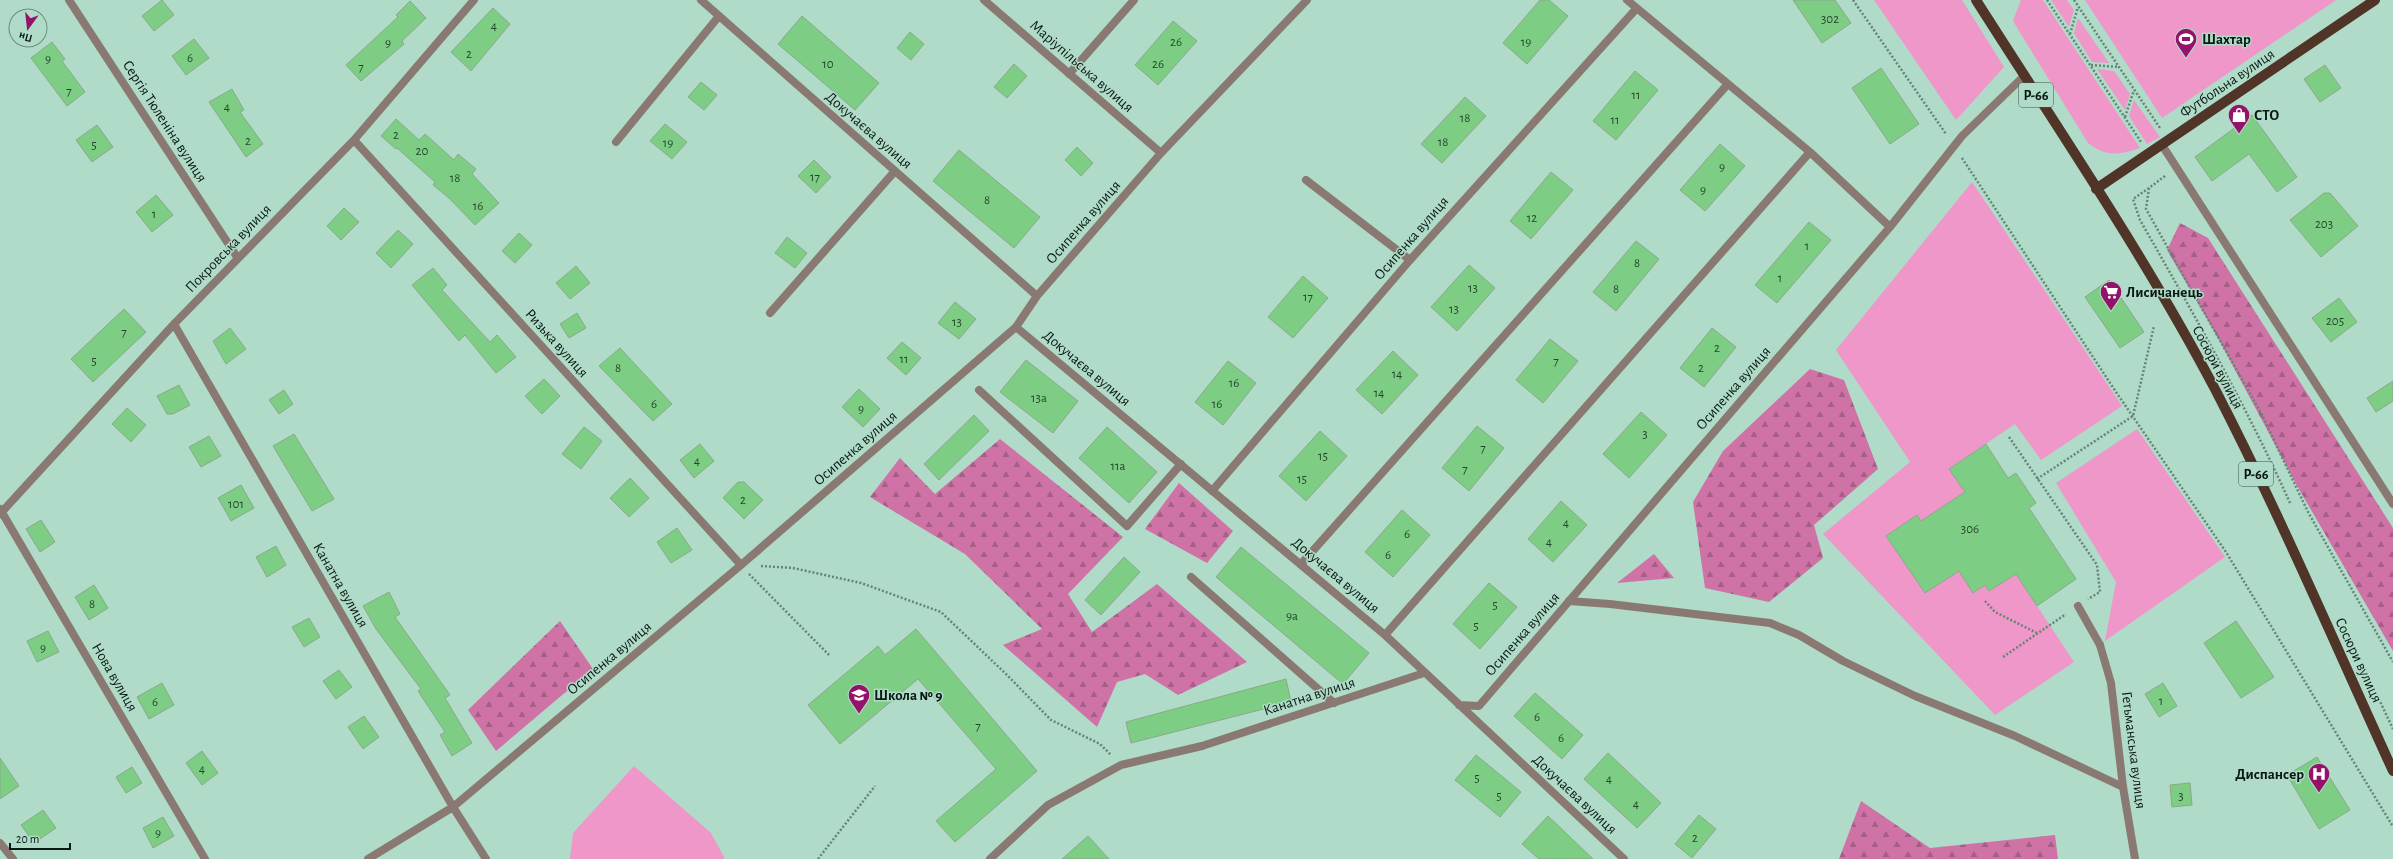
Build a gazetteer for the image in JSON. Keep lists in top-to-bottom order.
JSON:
{
  "streets": {
    "main road": ["Футбольна вулиця", "Р-66", "Сосюри вулиця"],
    "street": [
      "Маріупільська вулиця",
      "Сергія Тюленіна вулиця",
      "Докучаєва вулиця",
      "Осипенка вулиця",
      "Покровська вулиця",
      "Ризька вулиця",
      "Канатна вулиця",
      "Нова вулиця",
      "Гетьманська вулиця"
    ]
  },
  "crossings": [
    ["Маріупільська вулиця", "Осипенка вулиця"],
    ["Футбольна вулиця", "Сосюри вулиця"],
    ["Сергія Тюленіна вулиця", "Покровська вулиця"],
    ["Докучаєва вулиця", "Осипенка вулиця"],
    ["Докучаєва вулиця", "Канатна вулиця"],
    ["Осипенка вулиця", "Ризька вулиця"],
    ["Осипенка вулиця", "Сосюри вулиця"],
    ["Осипенка вулиця", "Канатна вулиця"],
    ["Покровська вулиця", "Ризька вулиця"],
    ["Покровська вулиця", "Канатна вулиця"],
    ["Покровська вулиця", "Нова вулиця"]
  ],
  "places": {
    "sports": ["Шахтар"],
    "shop": ["СТО"],
    "supermarket": ["Лисичанець"],
    "school or university": ["Школа № 9"],
    "hospital": ["Диспансер"]
  },
  "house_numbers": [
    "302",
    "4",
    "26",
    "19",
    "9",
    "2",
    "6",
    "9",
    "10",
    "26",
    "7",
    "7",
    "11",
    "4",
    "18",
    "11",
    "2",
    "2",
    "18",
    "19",
    "5",
    "20",
    "9",
    "17",
    "18",
    "9",
    "8",
    "16",
    "1",
    "12",
    "203",
    "1",
    "8",
    "1",
    "13",
    "8",
    "17",
    "13",
    "205",
    "13",
    "7",
    "2",
    "11",
    "5",
    "7",
    "8",
    "2",
    "14",
    "16",
    "14",
    "13а",
    "6",
    "16",
    "9",
    "3",
    "7",
    "15",
    "4",
    "11а",
    "7",
    "15",
    "2",
    "101",
    "4",
    "306",
    "6",
    "4",
    "6",
    "8",
    "5",
    "9а",
    "5",
    "9",
    "1",
    "6",
    "6",
    "7",
    "6",
    "4",
    "5",
    "4",
    "5",
    "3",
    "4",
    "9",
    "2"
  ],
  "scale_bar": "20 m",
  "north": "bottom"
}
